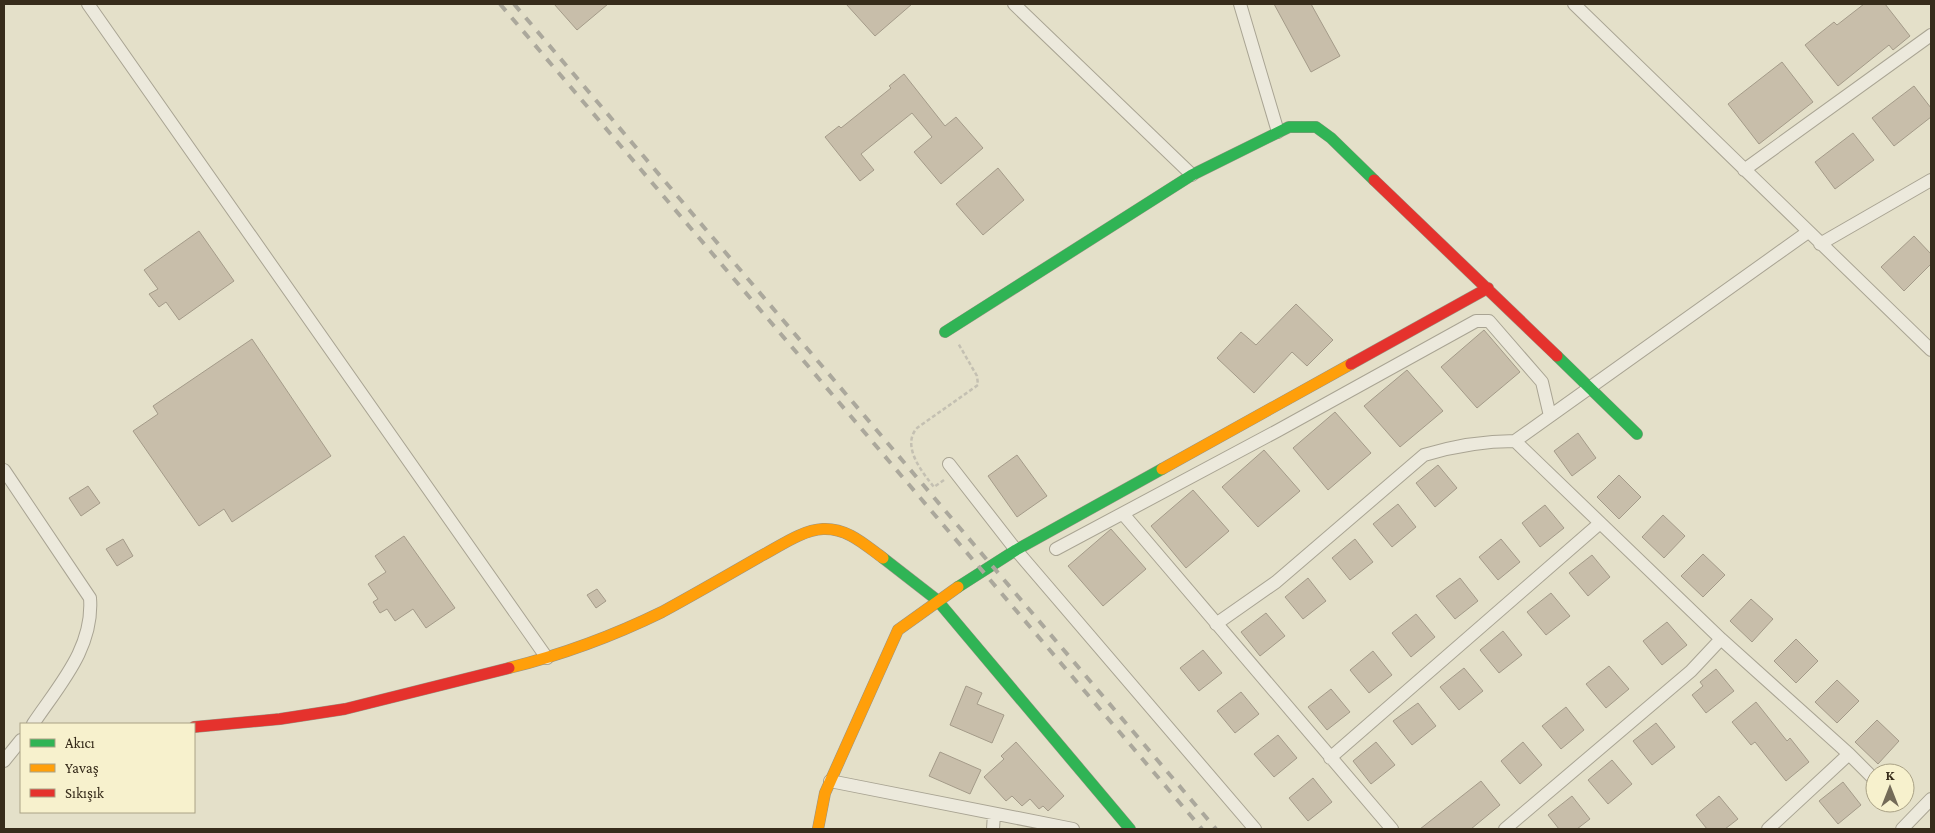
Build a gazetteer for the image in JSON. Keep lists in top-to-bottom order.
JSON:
{
  "legend": ["Akıcı", "Yavaş", "Sıkışık"],
  "north": "top"
}
